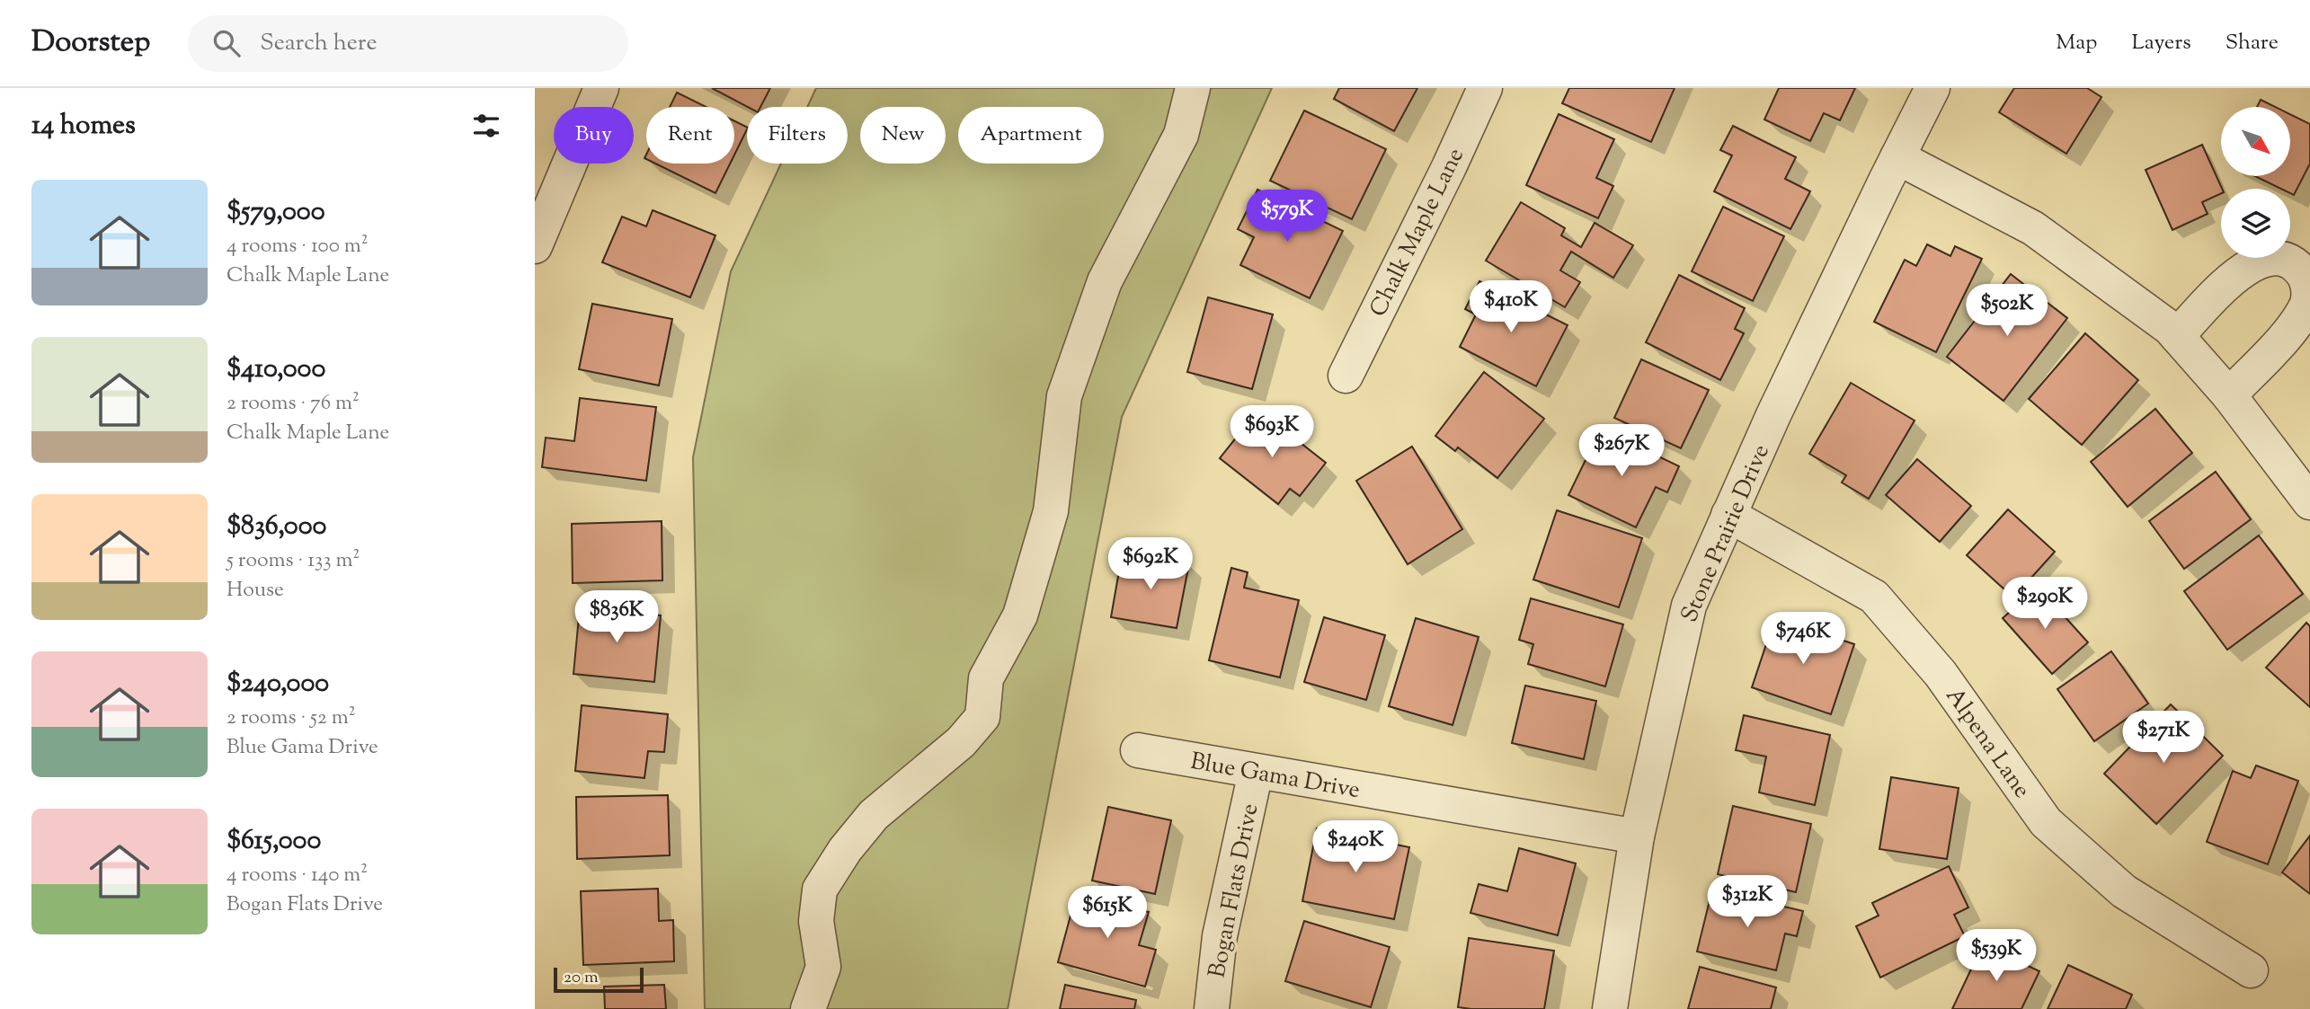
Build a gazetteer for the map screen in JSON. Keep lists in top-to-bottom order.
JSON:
{
  "streets": {
    "street": [
      "Chalk Maple Lane",
      "Stone Prairie Drive",
      "Alpena Lane",
      "Blue Gama Drive",
      "Bogan Flats Drive"
    ]
  },
  "crossings": [
    ["Stone Prairie Drive", "Alpena Lane"],
    ["Stone Prairie Drive", "Blue Gama Drive"],
    ["Blue Gama Drive", "Bogan Flats Drive"]
  ],
  "scale_bar": "20 m",
  "north": "bottom right",
  "page": {
    "header": "Doorstep",
    "search": "Search here",
    "nav": ["Map", "Layers", "Share"],
    "heading": "14 homes",
    "chip": [
      "Buy",
      "Rent",
      "Filters",
      "New",
      "Apartment"
    ],
    "list": [
      {
        "name": "$579,000",
        "note": "4 rooms · 100 m² · Chalk Maple Lane"
      },
      {
        "name": "$410,000",
        "note": "2 rooms · 76 m² · Chalk Maple Lane"
      },
      {
        "name": "$836,000",
        "note": "5 rooms · 133 m² · House"
      },
      {
        "name": "$240,000",
        "note": "2 rooms · 52 m² · Blue Gama Drive"
      },
      {
        "name": "$615,000",
        "note": "4 rooms · 140 m² · Bogan Flats Drive"
      }
    ],
    "price": [
      "$579K",
      "$410K",
      "$502K",
      "$693K",
      "$267K",
      "$692K",
      "$290K",
      "$836K",
      "$746K",
      "$271K",
      "$240K",
      "$312K",
      "$615K",
      "$539K"
    ],
    "scale": "20 m"
  }
}
